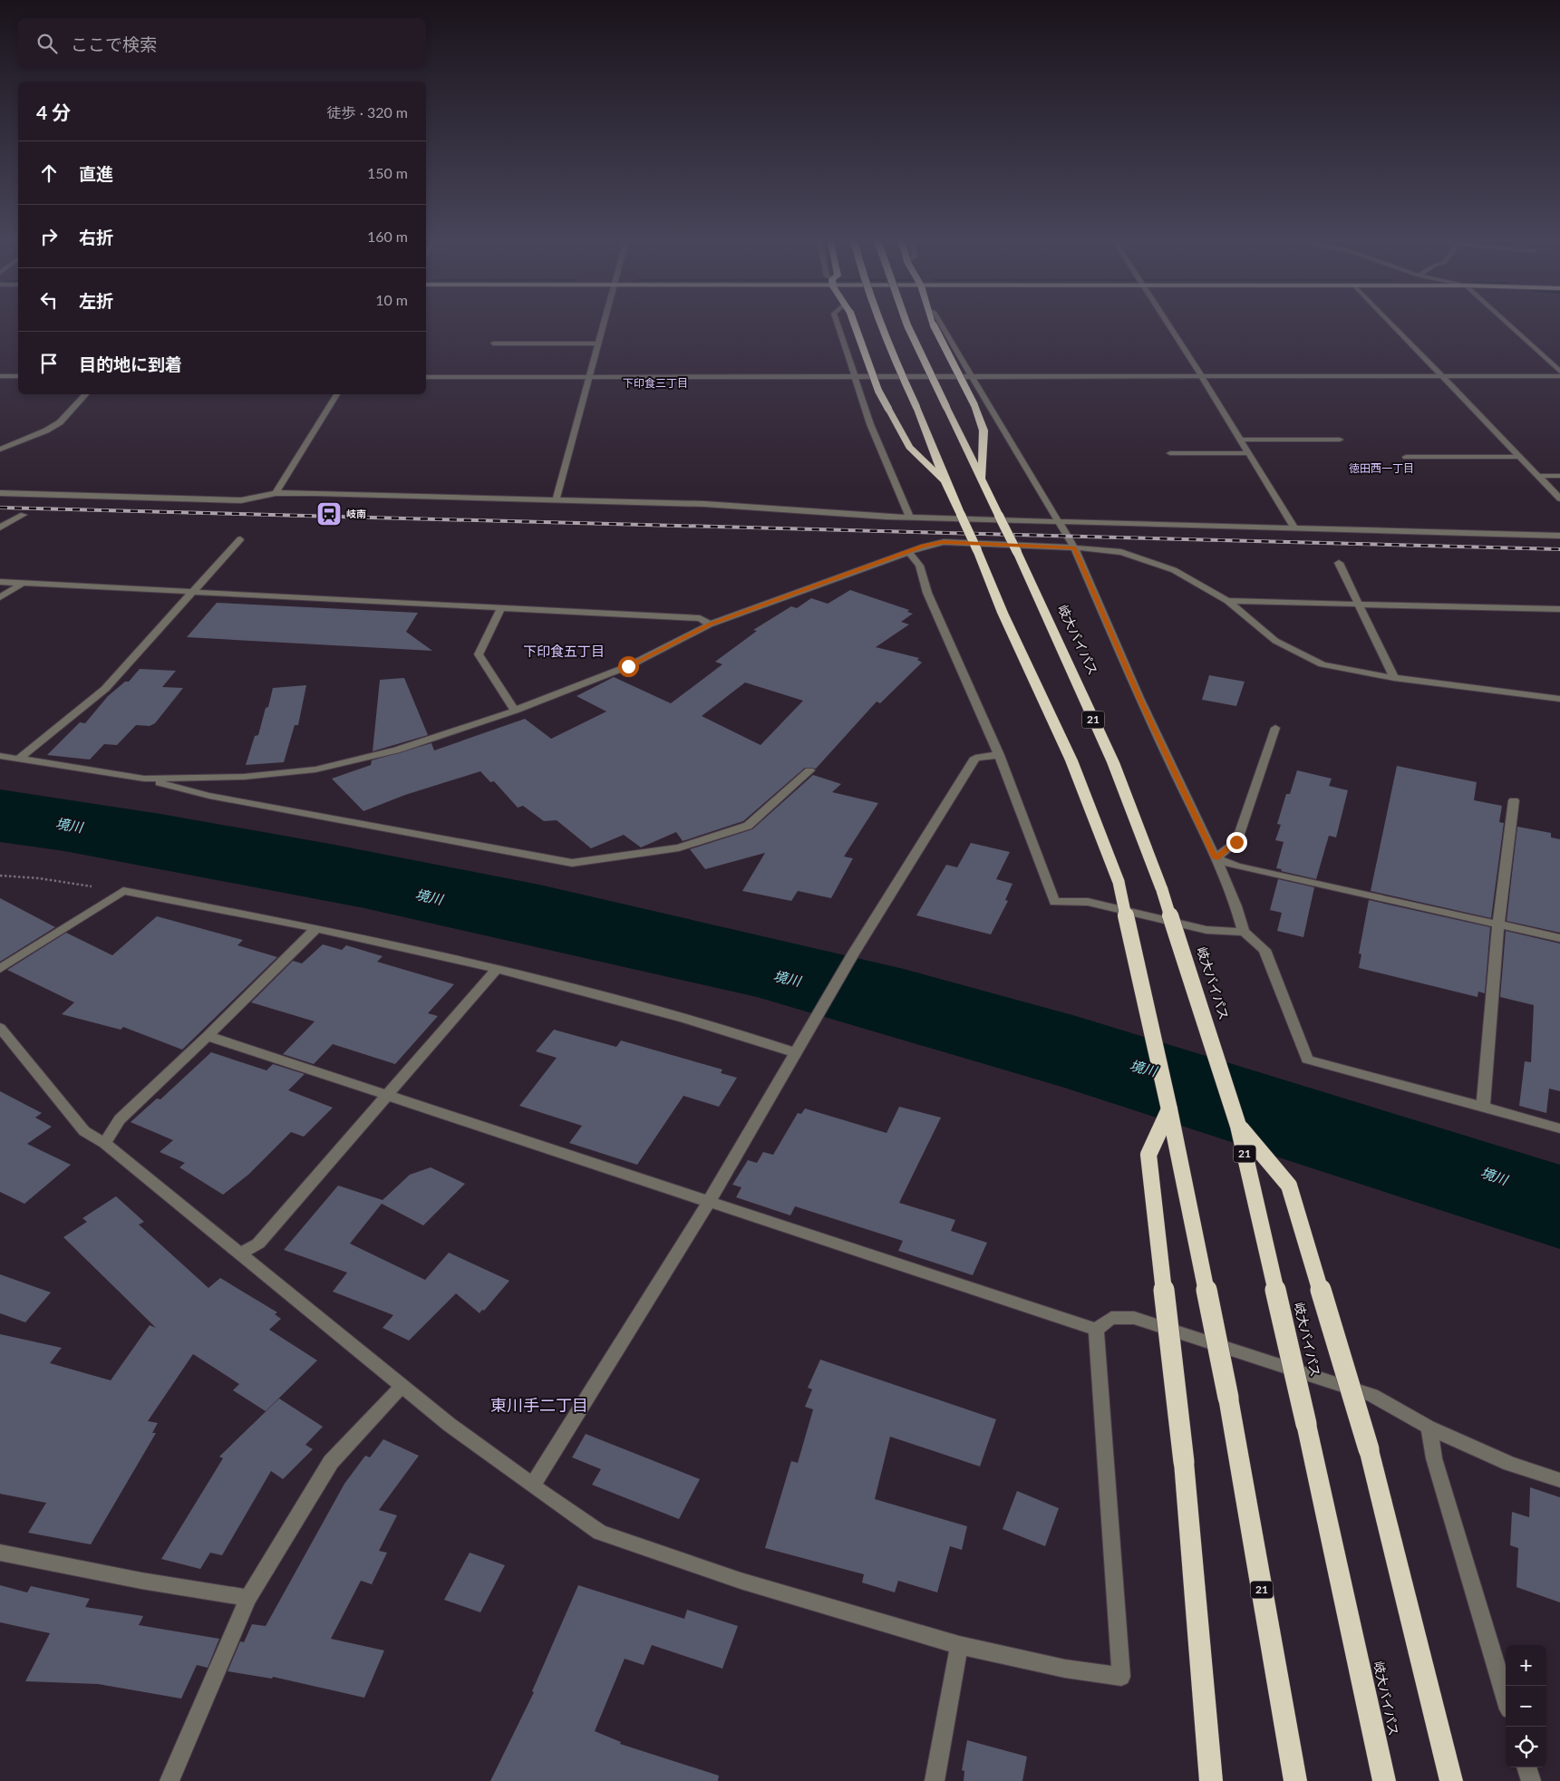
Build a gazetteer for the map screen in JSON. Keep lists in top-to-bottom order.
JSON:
{
  "streets": {
    "highway": ["岐大バイパス", "21"]
  },
  "crossings": [
    ["岐大バイパス", "21"]
  ],
  "districts": [
    "下印食三丁目",
    "徳田西一丁目",
    "下印食五丁目",
    "東川手二丁目"
  ],
  "water": ["境川"],
  "places": {
    "station": ["岐南"]
  },
  "page": {
    "search": "ここで検索",
    "heading": ["4 分", "徒歩 · 320 m"],
    "list": [
      ["直進", "150 m"],
      ["右折", "160 m"],
      ["左折", "10 m"],
      "目的地に到着"
    ],
    "map_buttons": ["+", "−"]
  }
}
